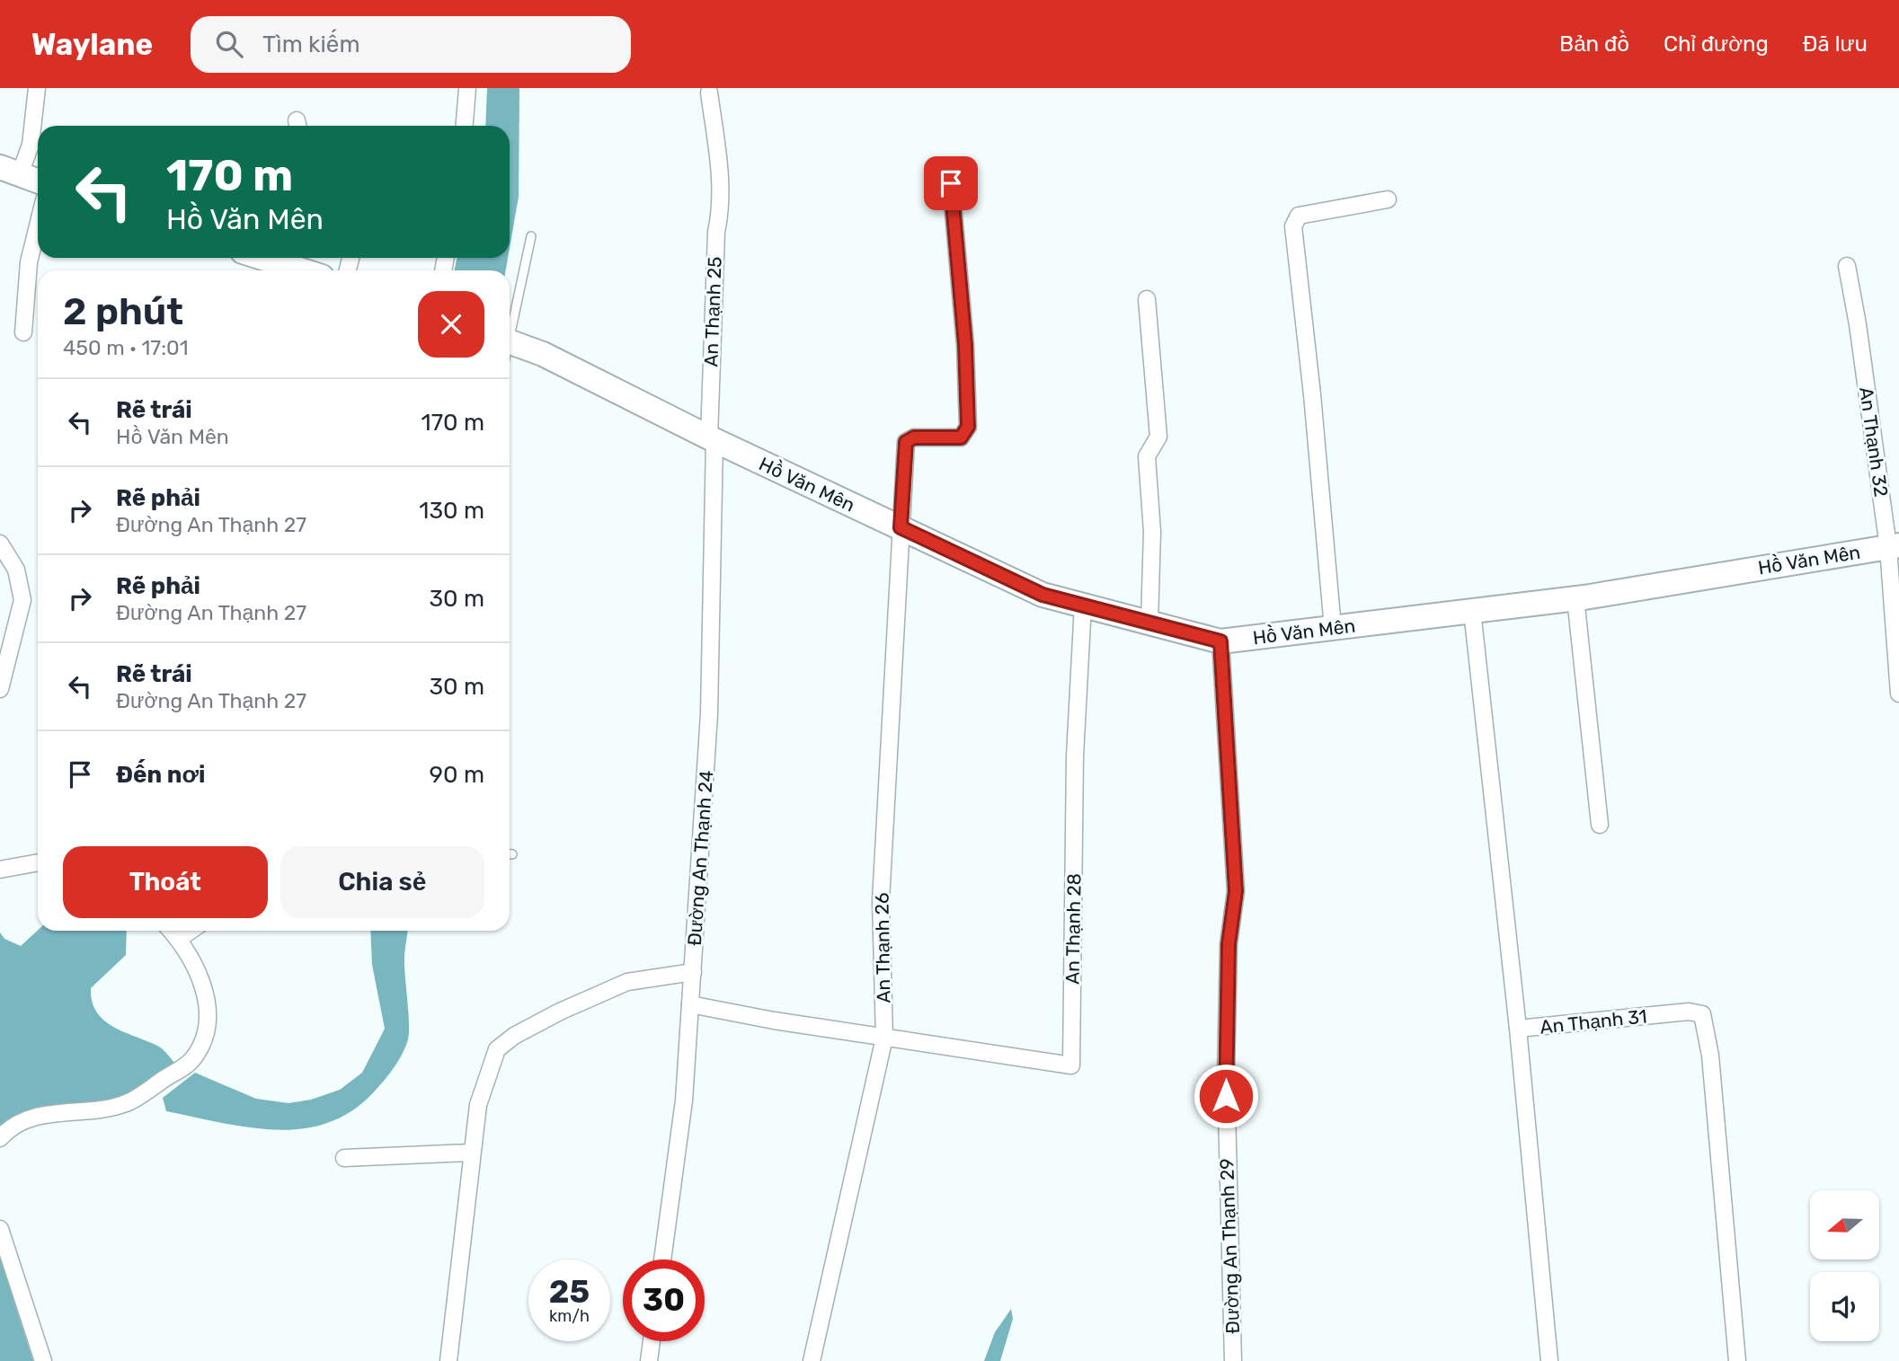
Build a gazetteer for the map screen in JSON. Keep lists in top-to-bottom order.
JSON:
{
  "streets": {
    "street": [
      "An Thạnh 25",
      "An Thạnh 32",
      "Hồ Văn Mên",
      "Đường An Thạnh 24",
      "An Thạnh 28",
      "An Thạnh 26",
      "An Thạnh 31",
      "Đường An Thạnh 29"
    ]
  },
  "crossings": [
    ["An Thạnh 25", "Hồ Văn Mên"],
    ["An Thạnh 25", "Đường An Thạnh 24"],
    ["An Thạnh 32", "Hồ Văn Mên"],
    ["Hồ Văn Mên", "Đường An Thạnh 24"],
    ["Hồ Văn Mên", "An Thạnh 28"],
    ["Hồ Văn Mên", "An Thạnh 26"],
    ["Hồ Văn Mên", "An Thạnh 31"],
    ["Hồ Văn Mên", "Đường An Thạnh 29"],
    ["An Thạnh 28", "An Thạnh 26"]
  ],
  "north": "left",
  "page": {
    "header": "Waylane",
    "search": "Tìm kiếm",
    "nav": ["Bản đồ", "Chỉ đường", "Đã lưu"],
    "turn": ["170 m", "Hồ Văn Mên"],
    "heading": ["2 phút", "450 m · 17:01"],
    "list": [
      {
        "name": "Rẽ trái",
        "note": "Hồ Văn Mên",
        "value": "170 m"
      },
      {
        "name": "Rẽ phải",
        "note": "Đường An Thạnh 27",
        "value": "130 m"
      },
      {
        "name": "Rẽ phải",
        "note": "Đường An Thạnh 27",
        "value": "30 m"
      },
      {
        "name": "Rẽ trái",
        "note": "Đường An Thạnh 27",
        "value": "30 m"
      },
      {
        "name": "Đến nơi",
        "value": "90 m"
      }
    ],
    "buttons": ["Thoát", "Chia sẻ"],
    "speed": "25 km/h",
    "limit": "30"
  }
}
